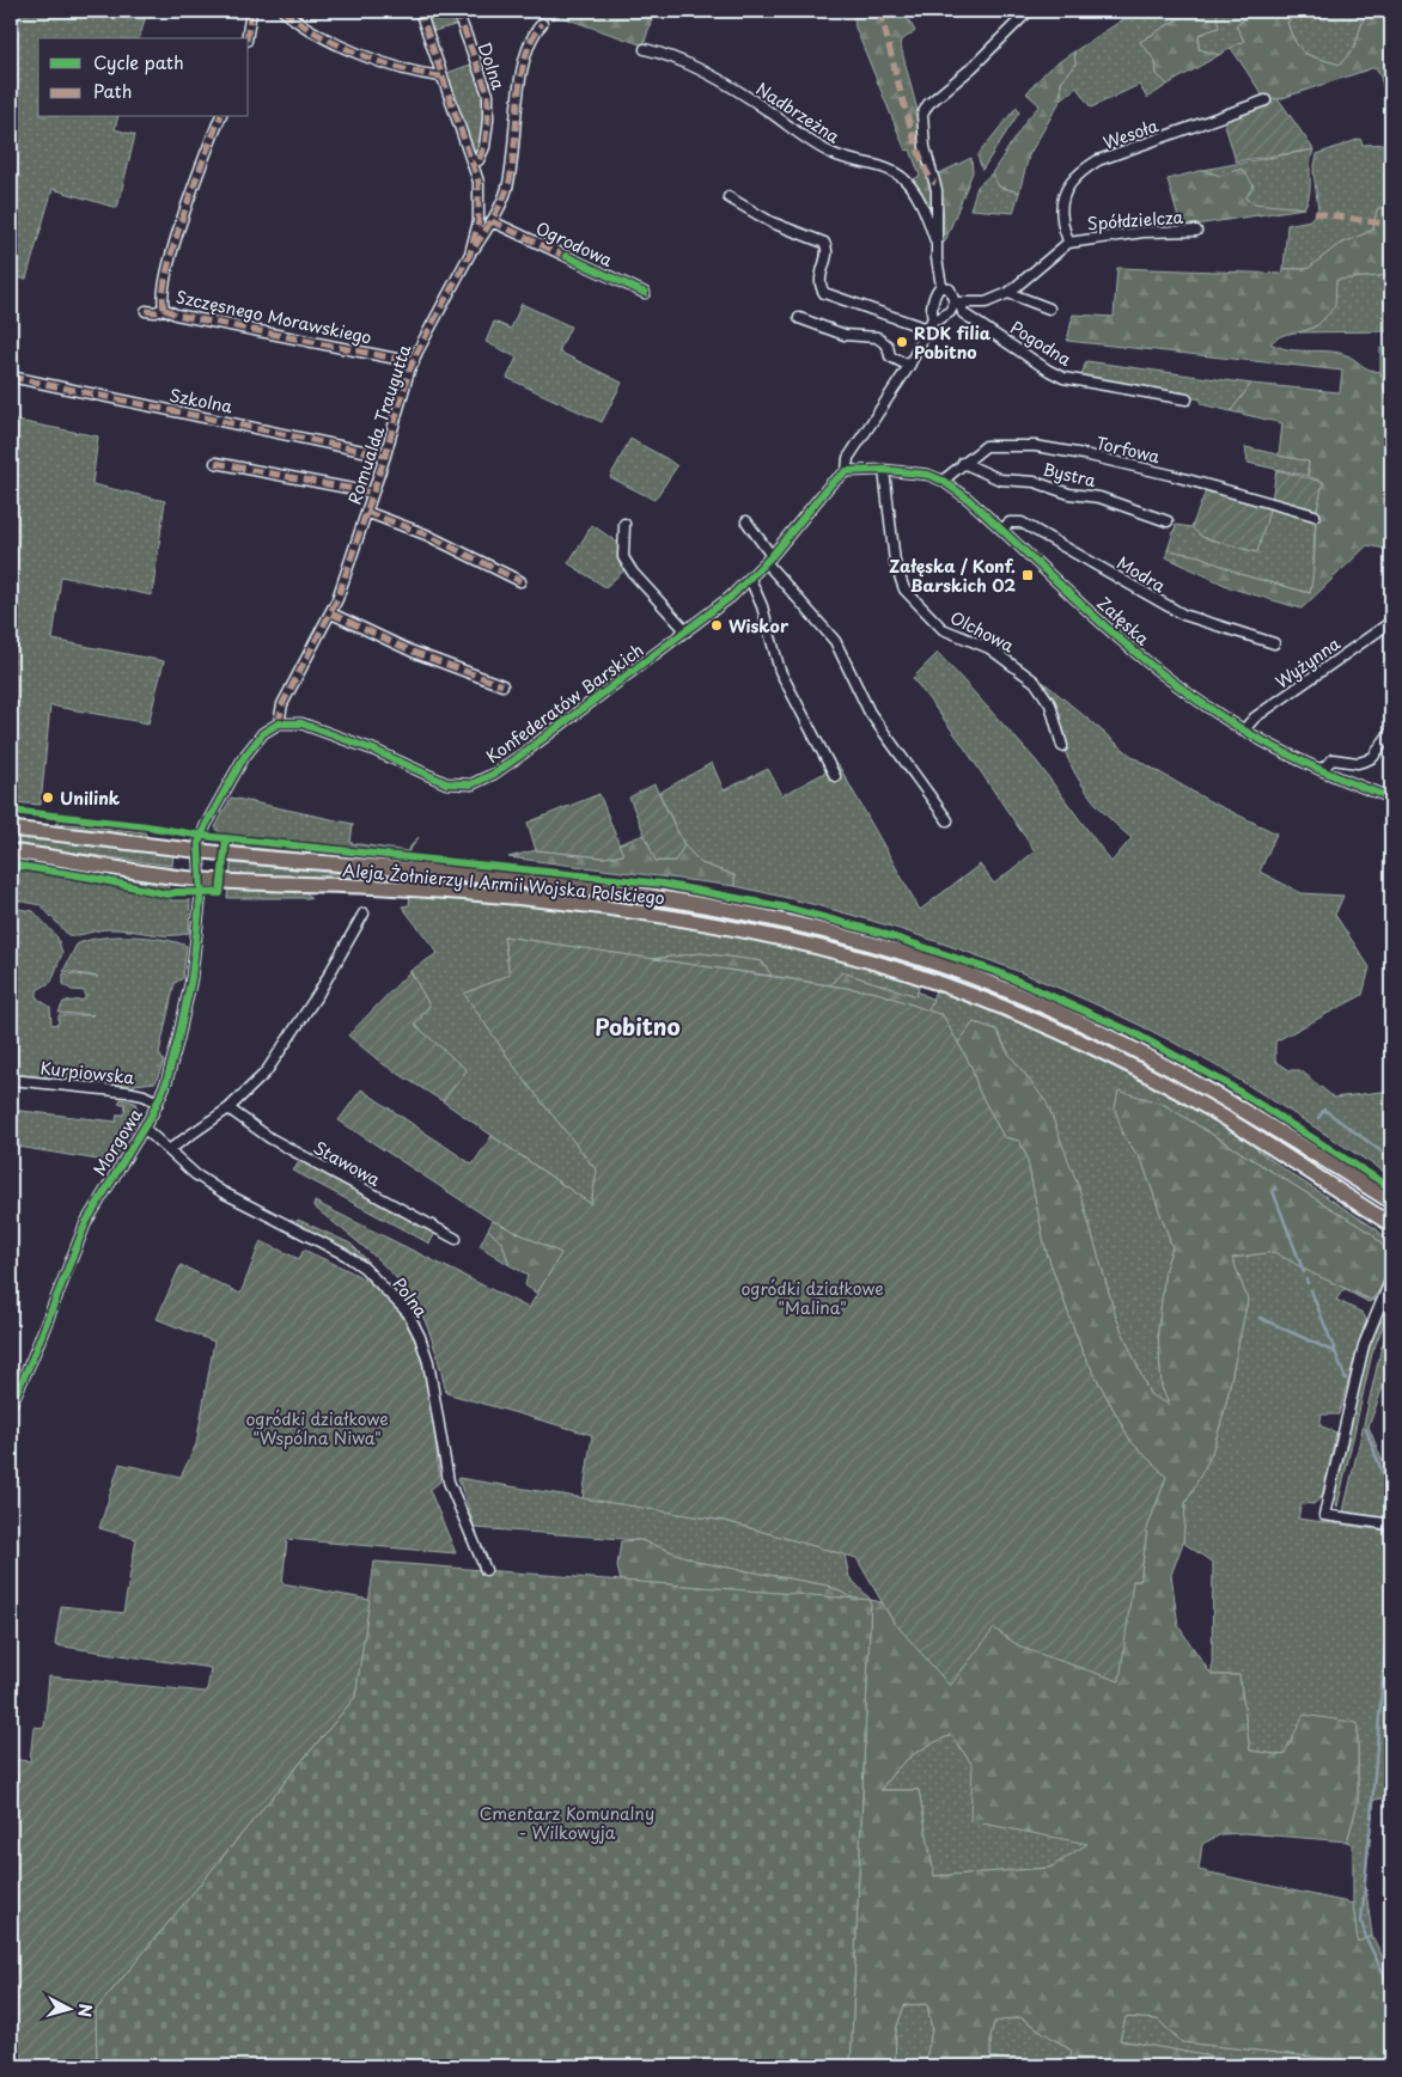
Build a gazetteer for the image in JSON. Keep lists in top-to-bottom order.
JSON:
{
  "streets": {
    "main road": ["Aleja Żołnierzy I Armii Wojska Polskiego"],
    "street": [
      "Dolna",
      "Nadbrzeżna",
      "Wesoła",
      "Spółdzielcza",
      "Ogrodowa",
      "Szczęsnego Morawskiego",
      "Pogodna",
      "Szkolna",
      "Romualda Traugutta",
      "Torfowa",
      "Bystra",
      "Modra",
      "Załęska",
      "Olchowa",
      "Wyżynna",
      "Konfederatów Barskich",
      "Kurpiowska",
      "Morgowa",
      "Stawowa",
      "Polna"
    ]
  },
  "crossings": [
    ["Dolna", "Romualda Traugutta"],
    ["Wesoła", "Spółdzielcza"],
    ["Spółdzielcza", "Pogodna"],
    ["Szczęsnego Morawskiego", "Romualda Traugutta"],
    ["Szkolna", "Romualda Traugutta"],
    ["Romualda Traugutta", "Konfederatów Barskich"],
    ["Torfowa", "Bystra"],
    ["Torfowa", "Załęska"],
    ["Modra", "Załęska"],
    ["Załęska", "Olchowa"],
    ["Załęska", "Wyżynna"],
    ["Załęska", "Konfederatów Barskich"],
    ["Aleja Żołnierzy I Armii Wojska Polskiego", "Morgowa"],
    ["Kurpiowska", "Morgowa"],
    ["Morgowa", "Polna"]
  ],
  "districts": ["Pobitno"],
  "parks": ["ogródki działkowe \"Malina\"", "ogródki działkowe \"Wspólna Niwa\"", "Cmentarz Komunalny - Wilkowyja"],
  "places": {
    "other": ["RDK filia Pobitno", "Wiskor", "Unilink"],
    "transit": ["Załęska / Konf. Barskich 02"]
  },
  "legend": ["Cycle path", "Path"],
  "north": "right"
}
